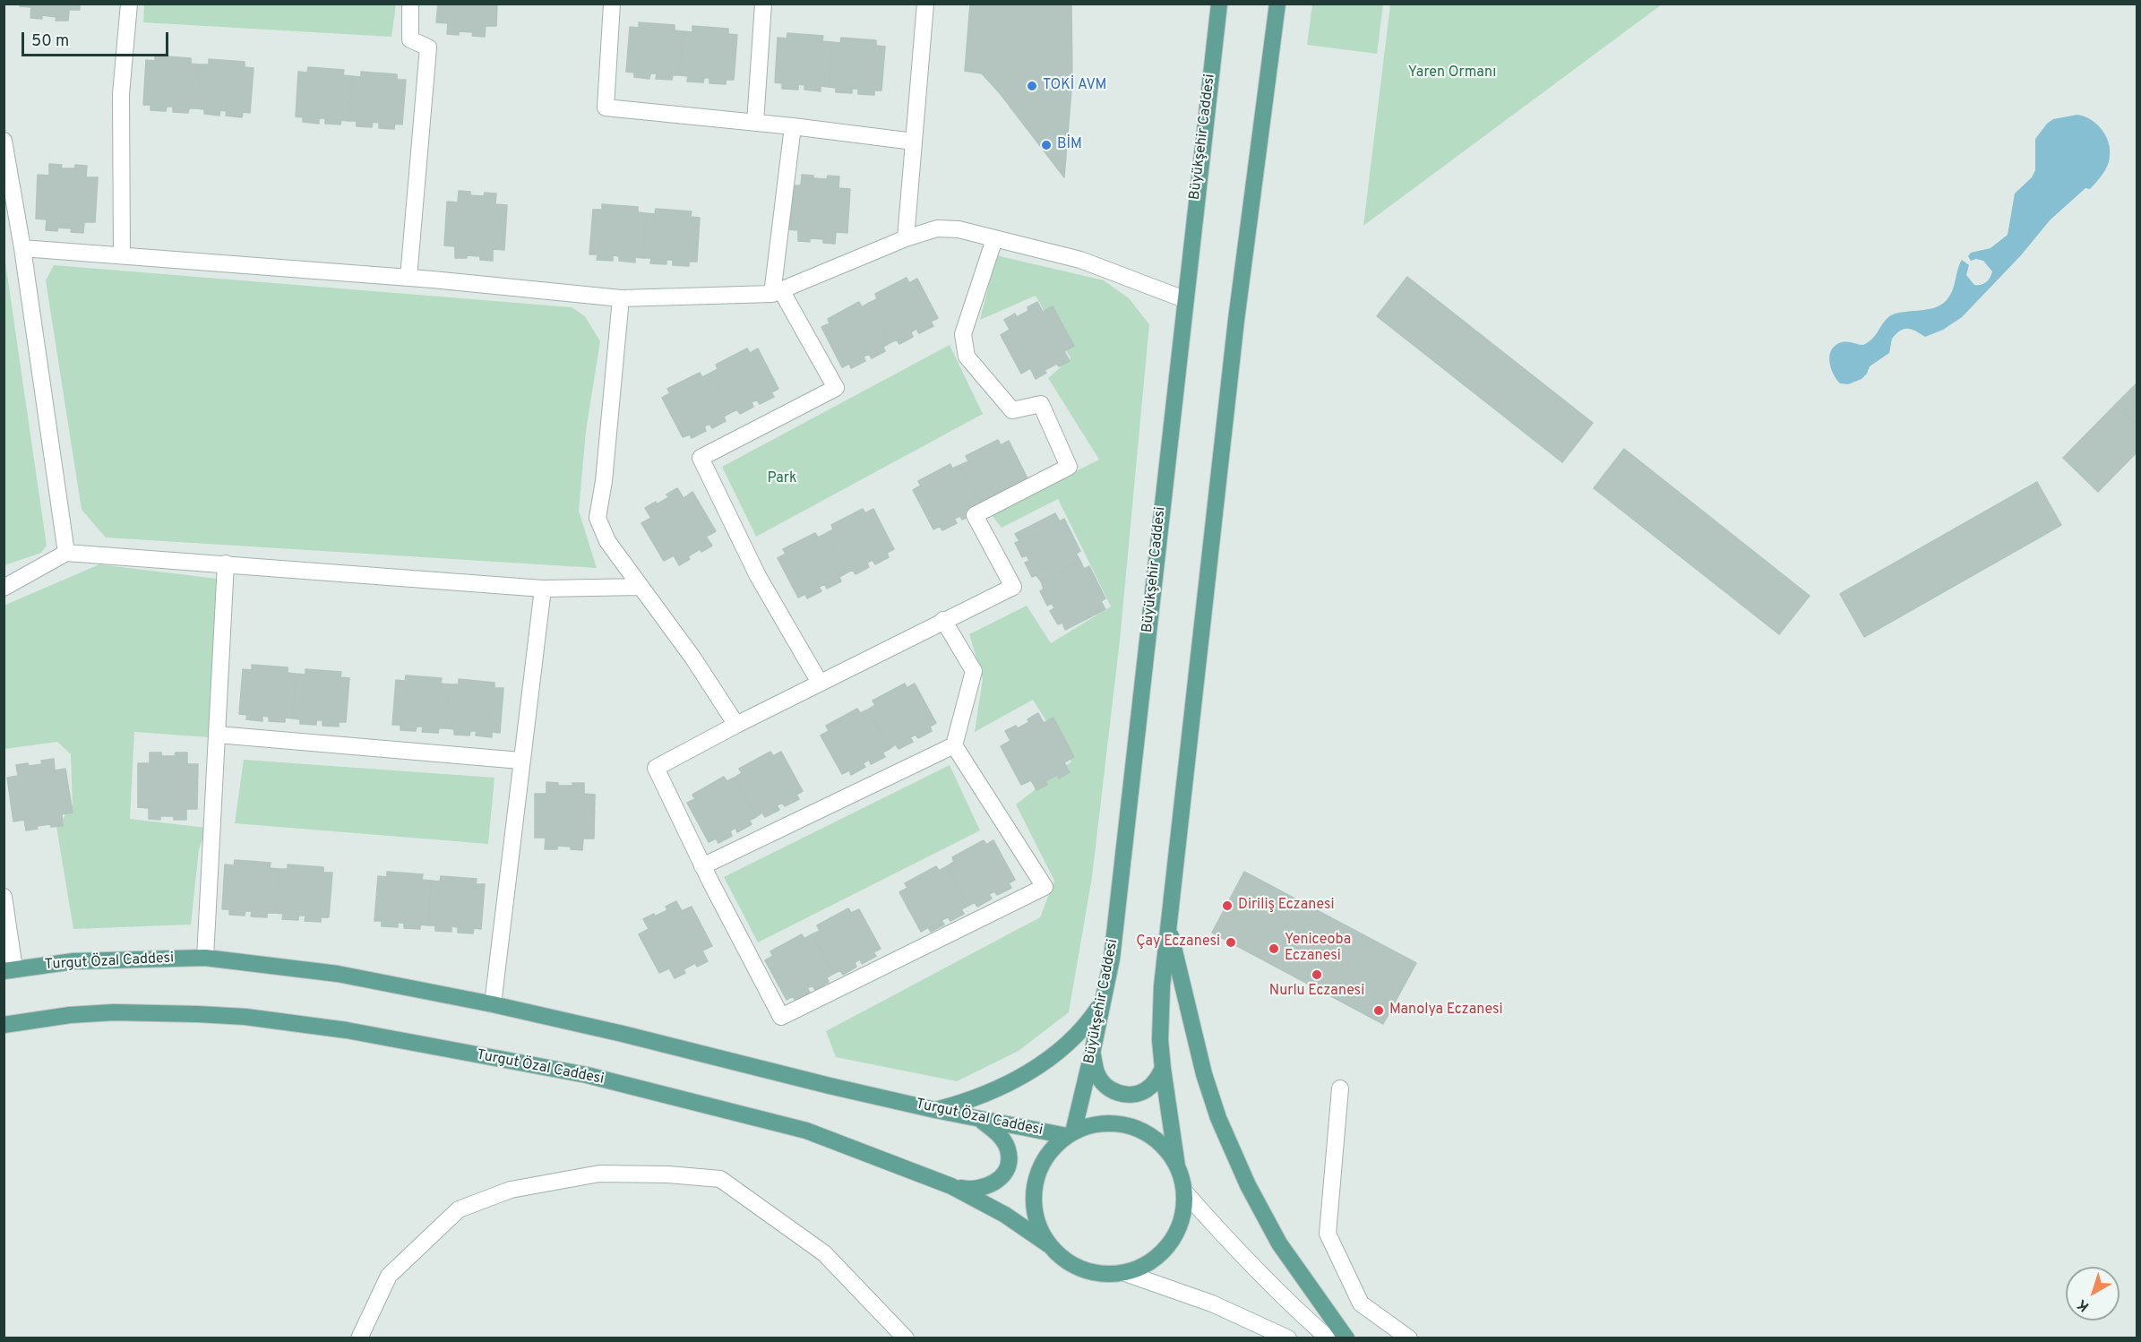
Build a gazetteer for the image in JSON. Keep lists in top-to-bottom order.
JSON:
{
  "streets": {
    "main road": ["Büyükşehir Caddesi", "Turgut Özal Caddesi"]
  },
  "crossings": [
    ["Büyükşehir Caddesi", "Turgut Özal Caddesi"]
  ],
  "parks": ["Yaren Ormanı", "Park"],
  "places": [
    "TOKİ AVM",
    "BİM",
    "Diriliş Eczanesi",
    "Çay Eczanesi",
    "Yeniceoba Eczanesi",
    "Nurlu Eczanesi",
    "Manolya Eczanesi"
  ],
  "scale_bar": "50 m",
  "north": "bottom left"
}
